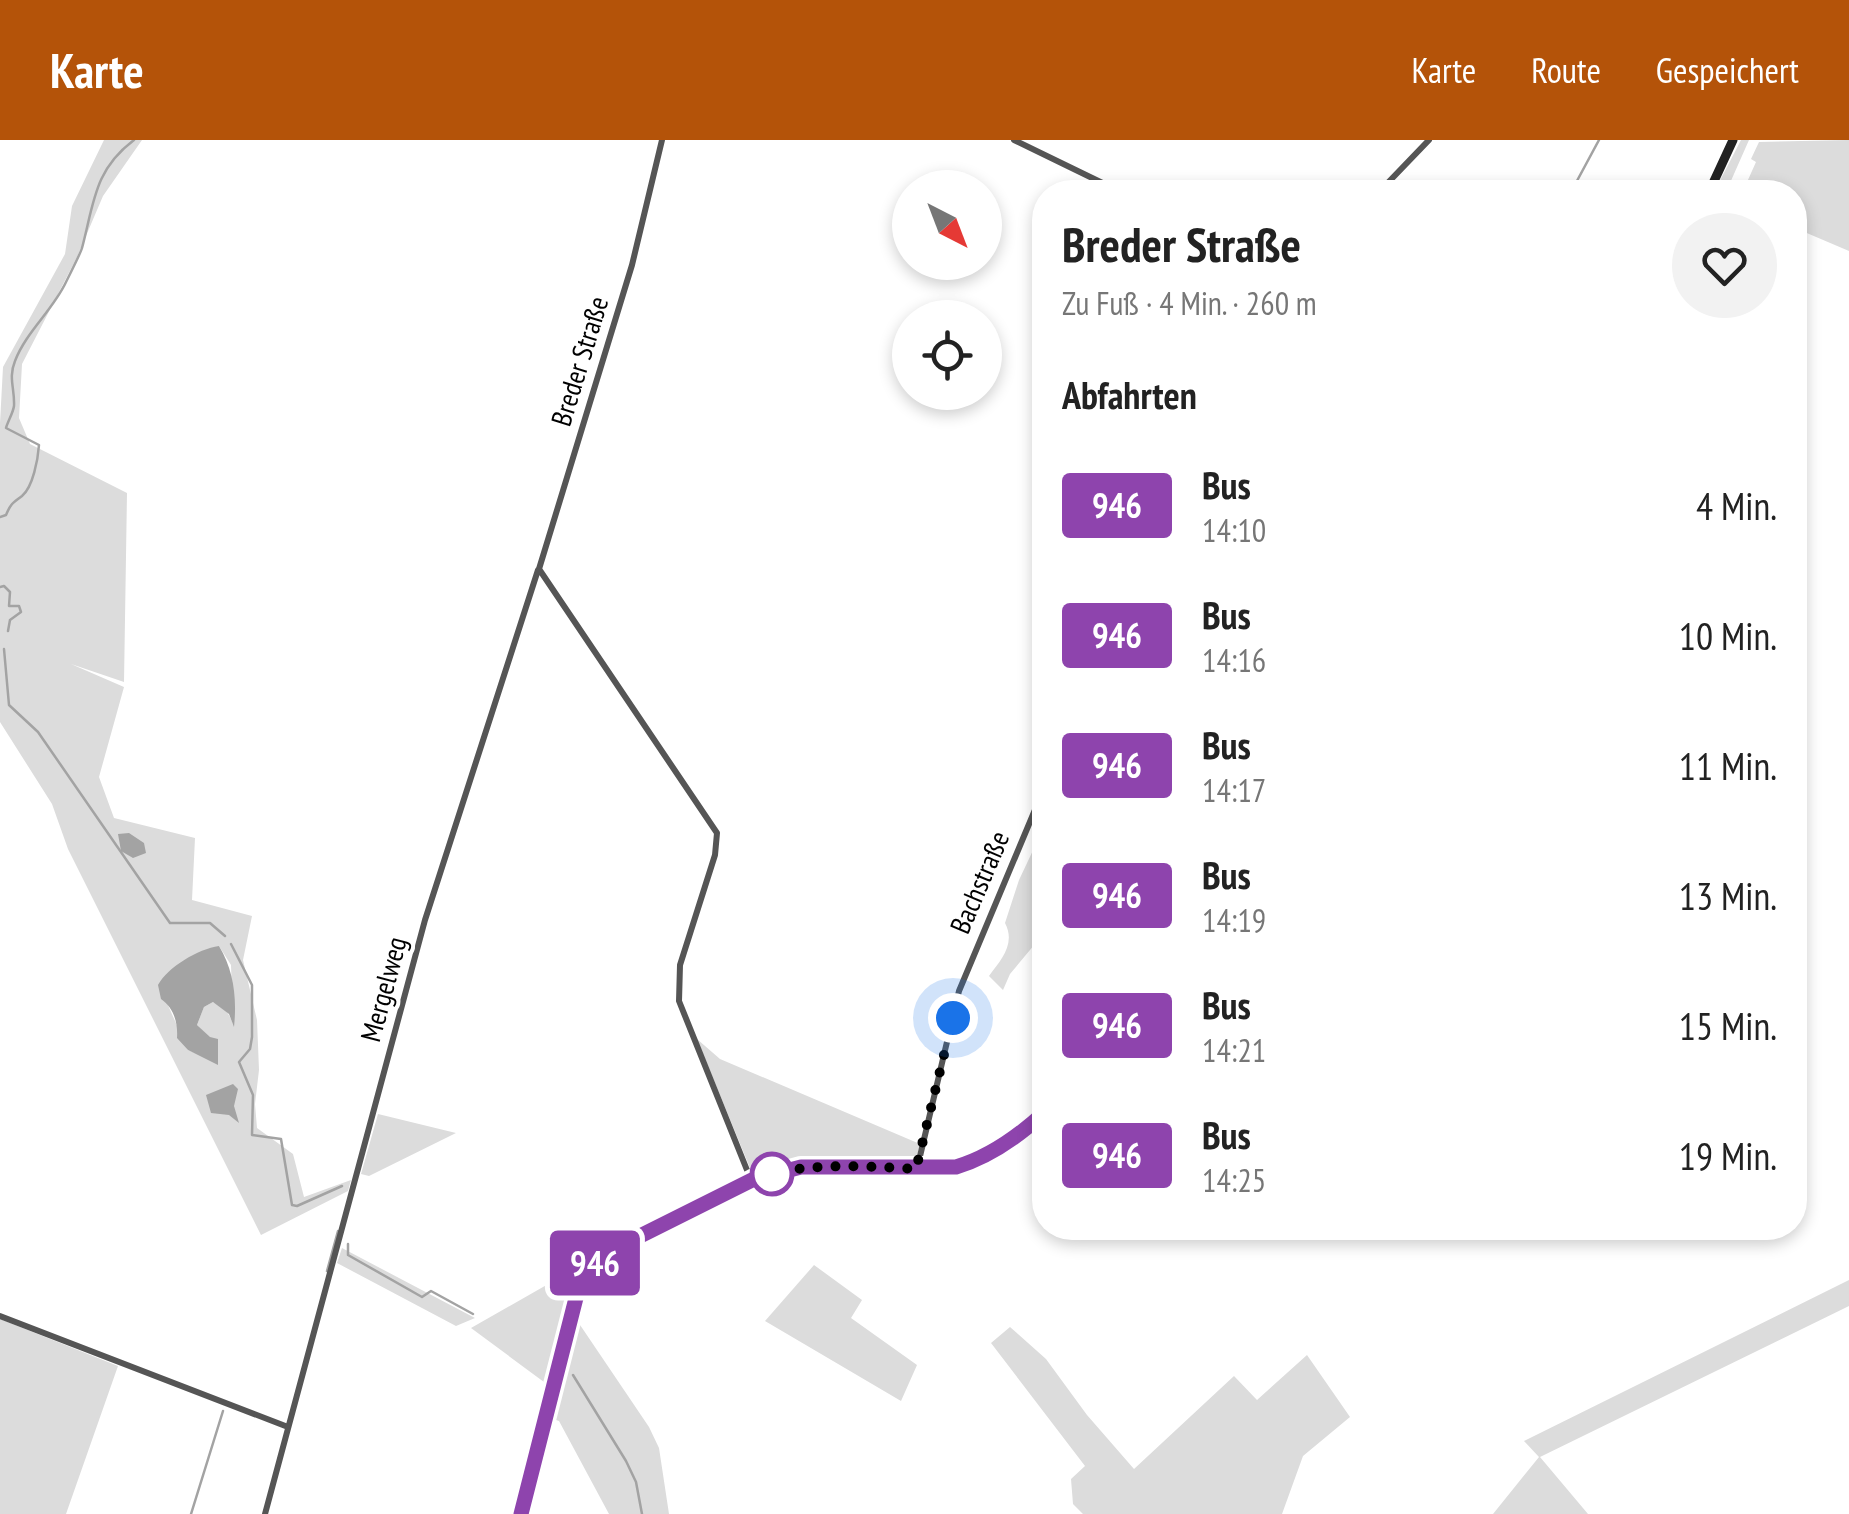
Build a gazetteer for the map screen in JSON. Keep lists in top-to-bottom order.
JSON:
{
  "streets": {
    "street": ["Breder Straße", "Bachstraße", "Mergelweg"]
  },
  "crossings": [
    ["Breder Straße", "Mergelweg"]
  ],
  "lines": ["bus line 946"],
  "north": "bottom right",
  "page": {
    "header": "Karte",
    "nav": ["Karte", "Route", "Gespeichert"],
    "on_map": "946",
    "heading": [
      ["Breder Straße", "Zu Fuß · 4 Min. · 260 m"],
      "Abfahrten"
    ],
    "list": [
      {
        "mark": "946",
        "name": "Bus",
        "note": "14:10",
        "value": "4 Min."
      },
      {
        "mark": "946",
        "name": "Bus",
        "note": "14:16",
        "value": "10 Min."
      },
      {
        "mark": "946",
        "name": "Bus",
        "note": "14:17",
        "value": "11 Min."
      },
      {
        "mark": "946",
        "name": "Bus",
        "note": "14:19",
        "value": "13 Min."
      },
      {
        "mark": "946",
        "name": "Bus",
        "note": "14:21",
        "value": "15 Min."
      },
      {
        "mark": "946",
        "name": "Bus",
        "note": "14:25",
        "value": "19 Min."
      }
    ]
  }
}
